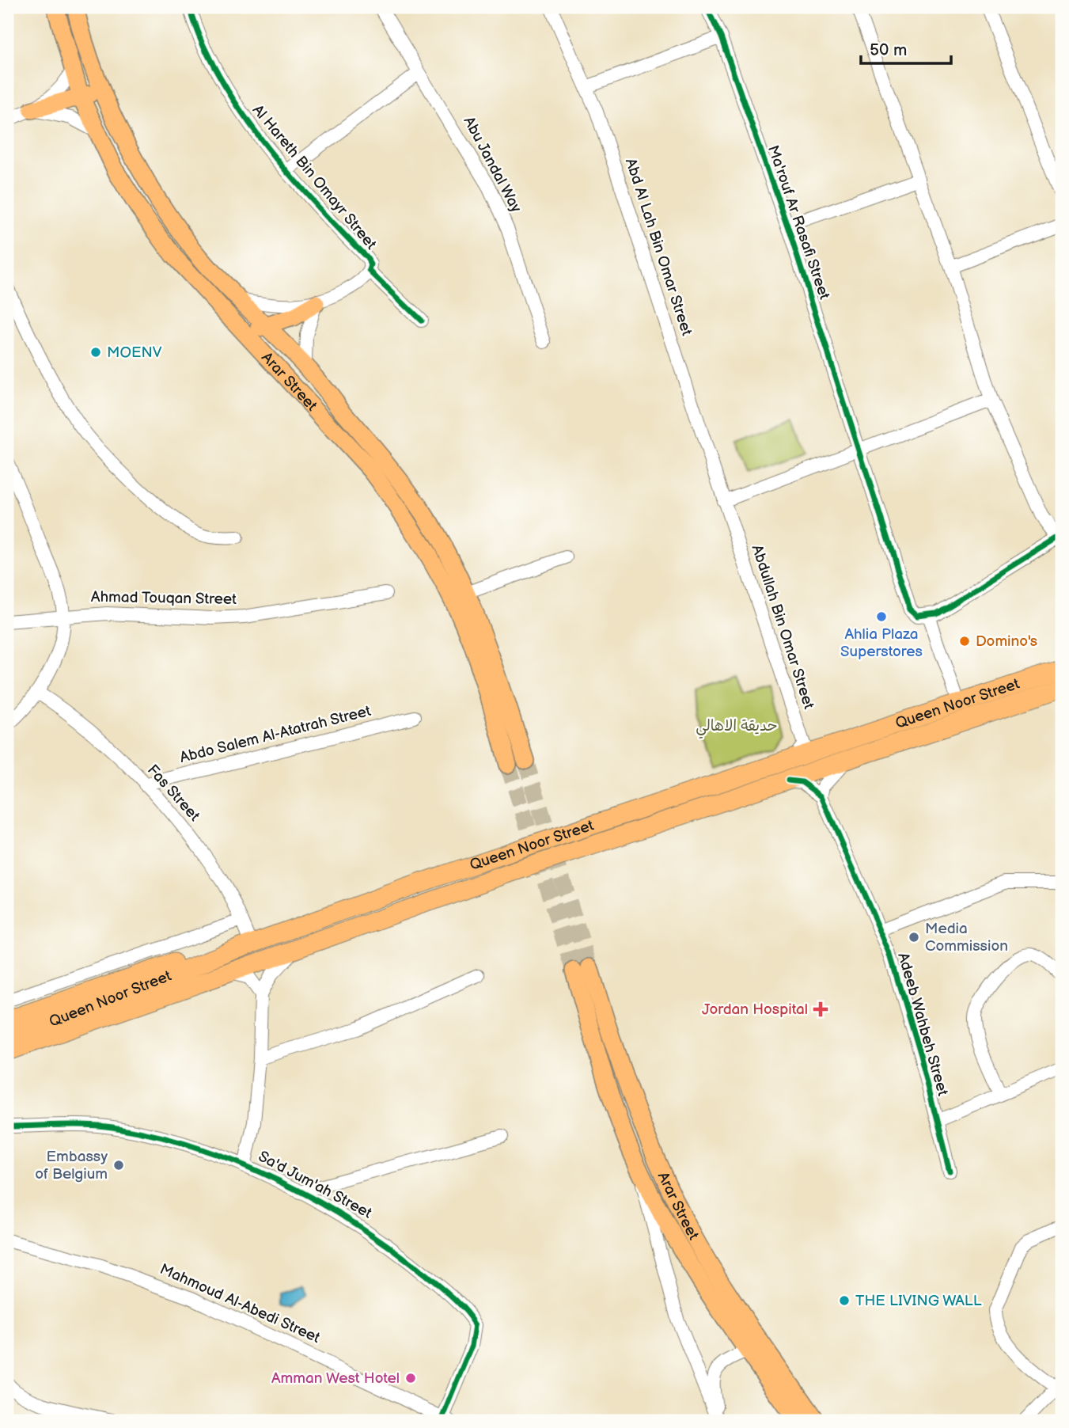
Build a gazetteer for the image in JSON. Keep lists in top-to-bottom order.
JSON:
{
  "streets": {
    "highway": ["Queen Noor Street"],
    "main road": ["Arar Street"],
    "street": [
      "Abu Jandal Way",
      "Al Hareth Bin Omayr Street",
      "Ma'rouf Ar Rasafi Street",
      "Abd Al Lah Bin Omar Street",
      "Ahmad Touqan Street",
      "Abdullah Bin Omar Street",
      "Abdo Salem Al-Atatrah Street",
      "Fas Street",
      "Adeeb Wahbeh Street",
      "Sa'd Jum'ah Street",
      "Mahmoud Al-Abedi Street"
    ]
  },
  "crossings": [
    ["Al Hareth Bin Omayr Street", "Arar Street"],
    ["Abd Al Lah Bin Omar Street", "Abdullah Bin Omar Street"],
    ["Abdullah Bin Omar Street", "Queen Noor Street"],
    ["Queen Noor Street", "Fas Street"],
    ["Abdo Salem Al-Atatrah Street", "Fas Street"],
    ["Sa'd Jum'ah Street", "Mahmoud Al-Abedi Street"]
  ],
  "parks": ["حديقة الاهالي"],
  "places": {
    "other": [
      "MOENV",
      "Ahlia Plaza Superstores",
      "Domino's",
      "Media Commission",
      "Embassy of Belgium",
      "THE LIVING WALL",
      "Amman West Hotel"
    ],
    "health": ["Jordan Hospital"]
  },
  "scale_bar": "50 m"
}
